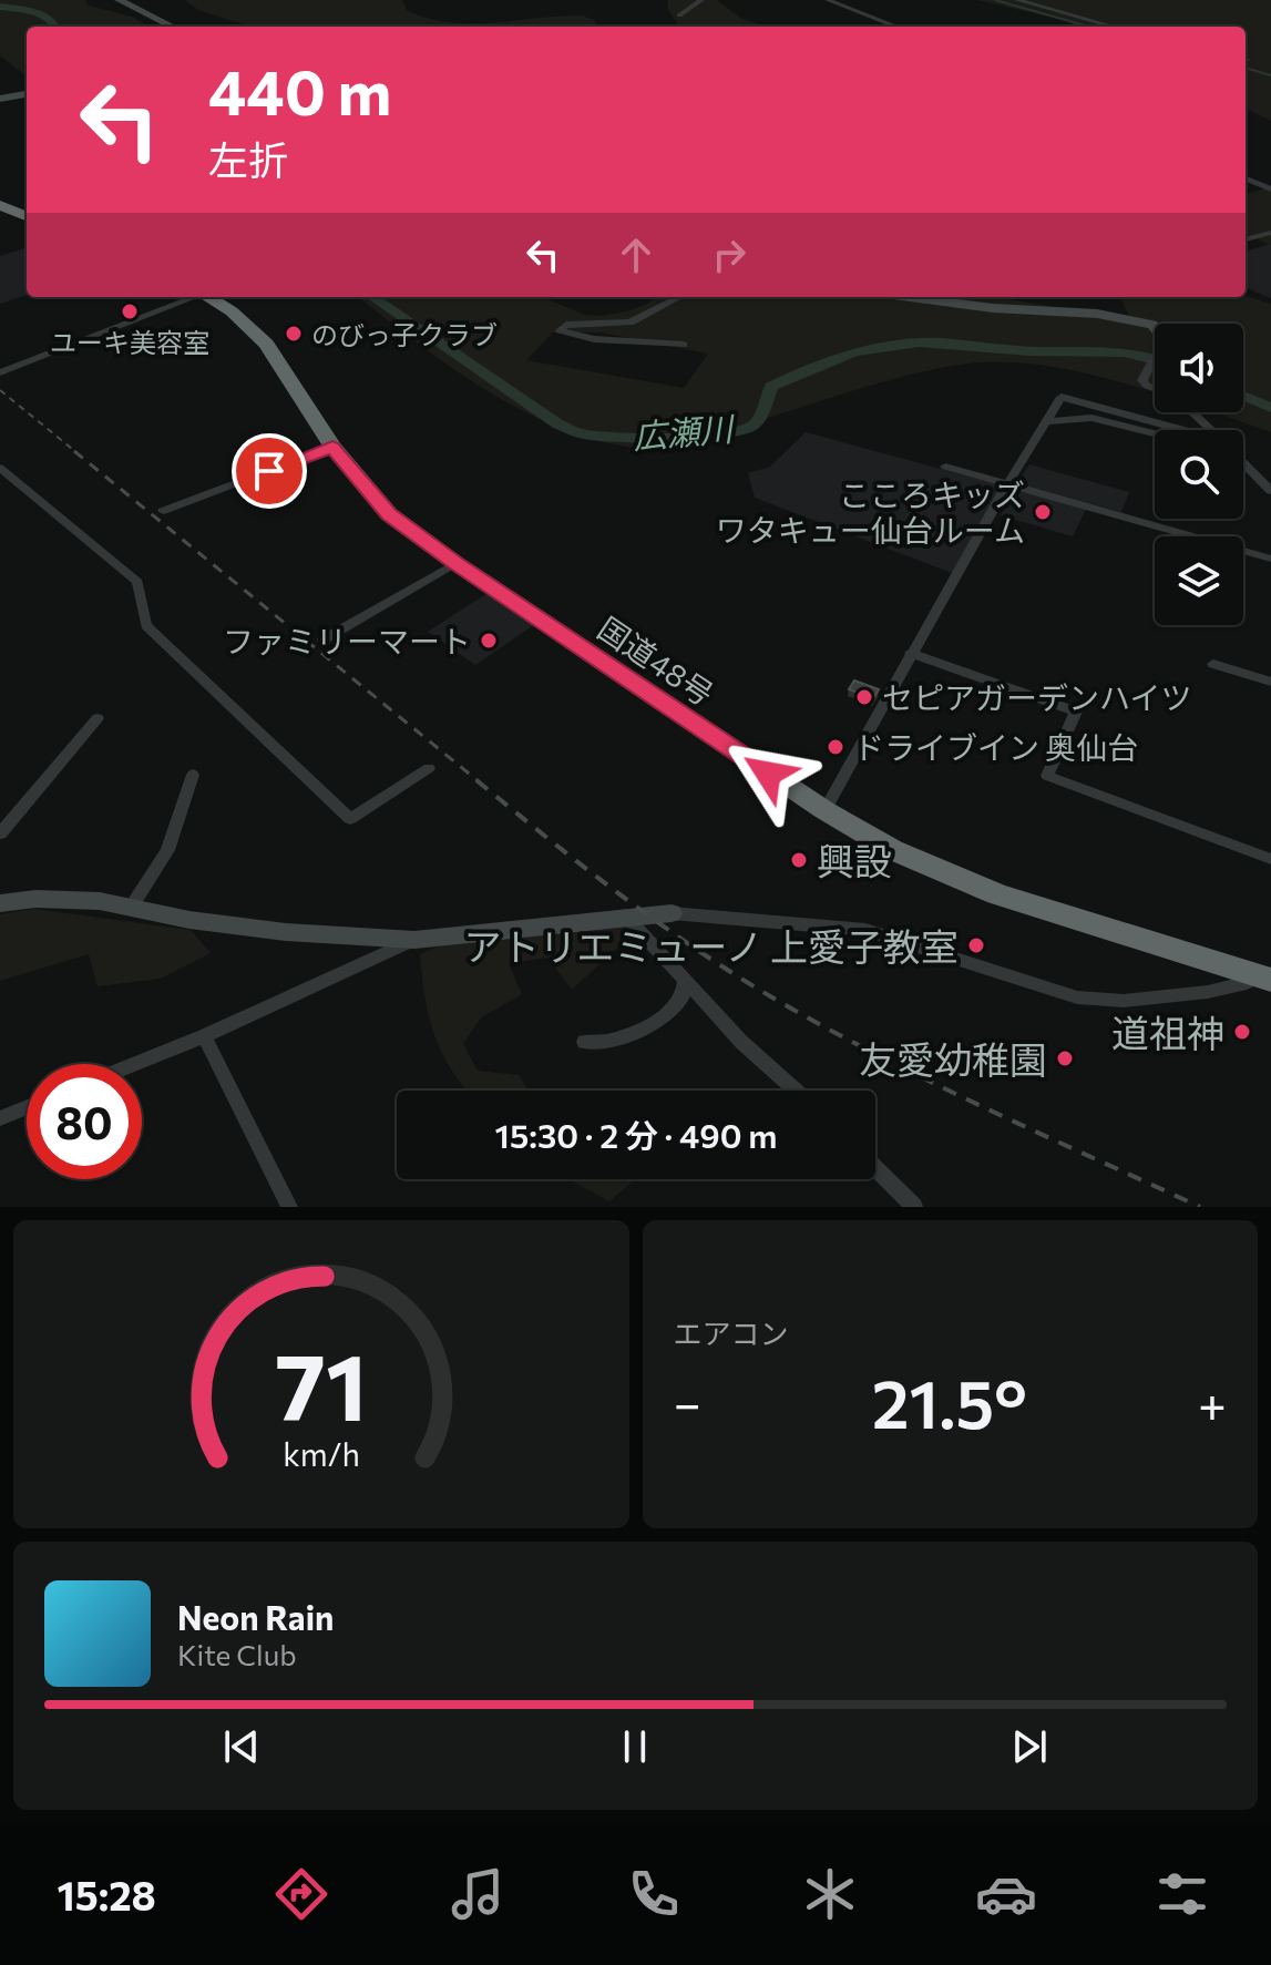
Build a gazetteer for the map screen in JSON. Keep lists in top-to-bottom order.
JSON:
{
  "streets": {
    "highway": ["国道48号"]
  },
  "water": ["広瀬川"],
  "places": [
    "ユーキ美容室",
    "のびっ子クラブ",
    "こころキッズ ワタキュー仙台ルーム",
    "ファミリーマート",
    "セピアガーデンハイツ",
    "ドライブイン 奥仙台",
    "興設",
    "アトリエミューノ 上愛子教室",
    "道祖神",
    "友愛幼稚園"
  ],
  "page": {
    "turn": ["440 m", "左折"],
    "limit": "80",
    "trip": "15:30 · 2 分 · 490 m",
    "tile": "エアコン",
    "heat": ["−", "21.5°", "+"],
    "song": ["Neon Rain", "Kite Club"],
    "tabs": "15:28",
    "gauge": ["71", "km/h"]
  }
}
